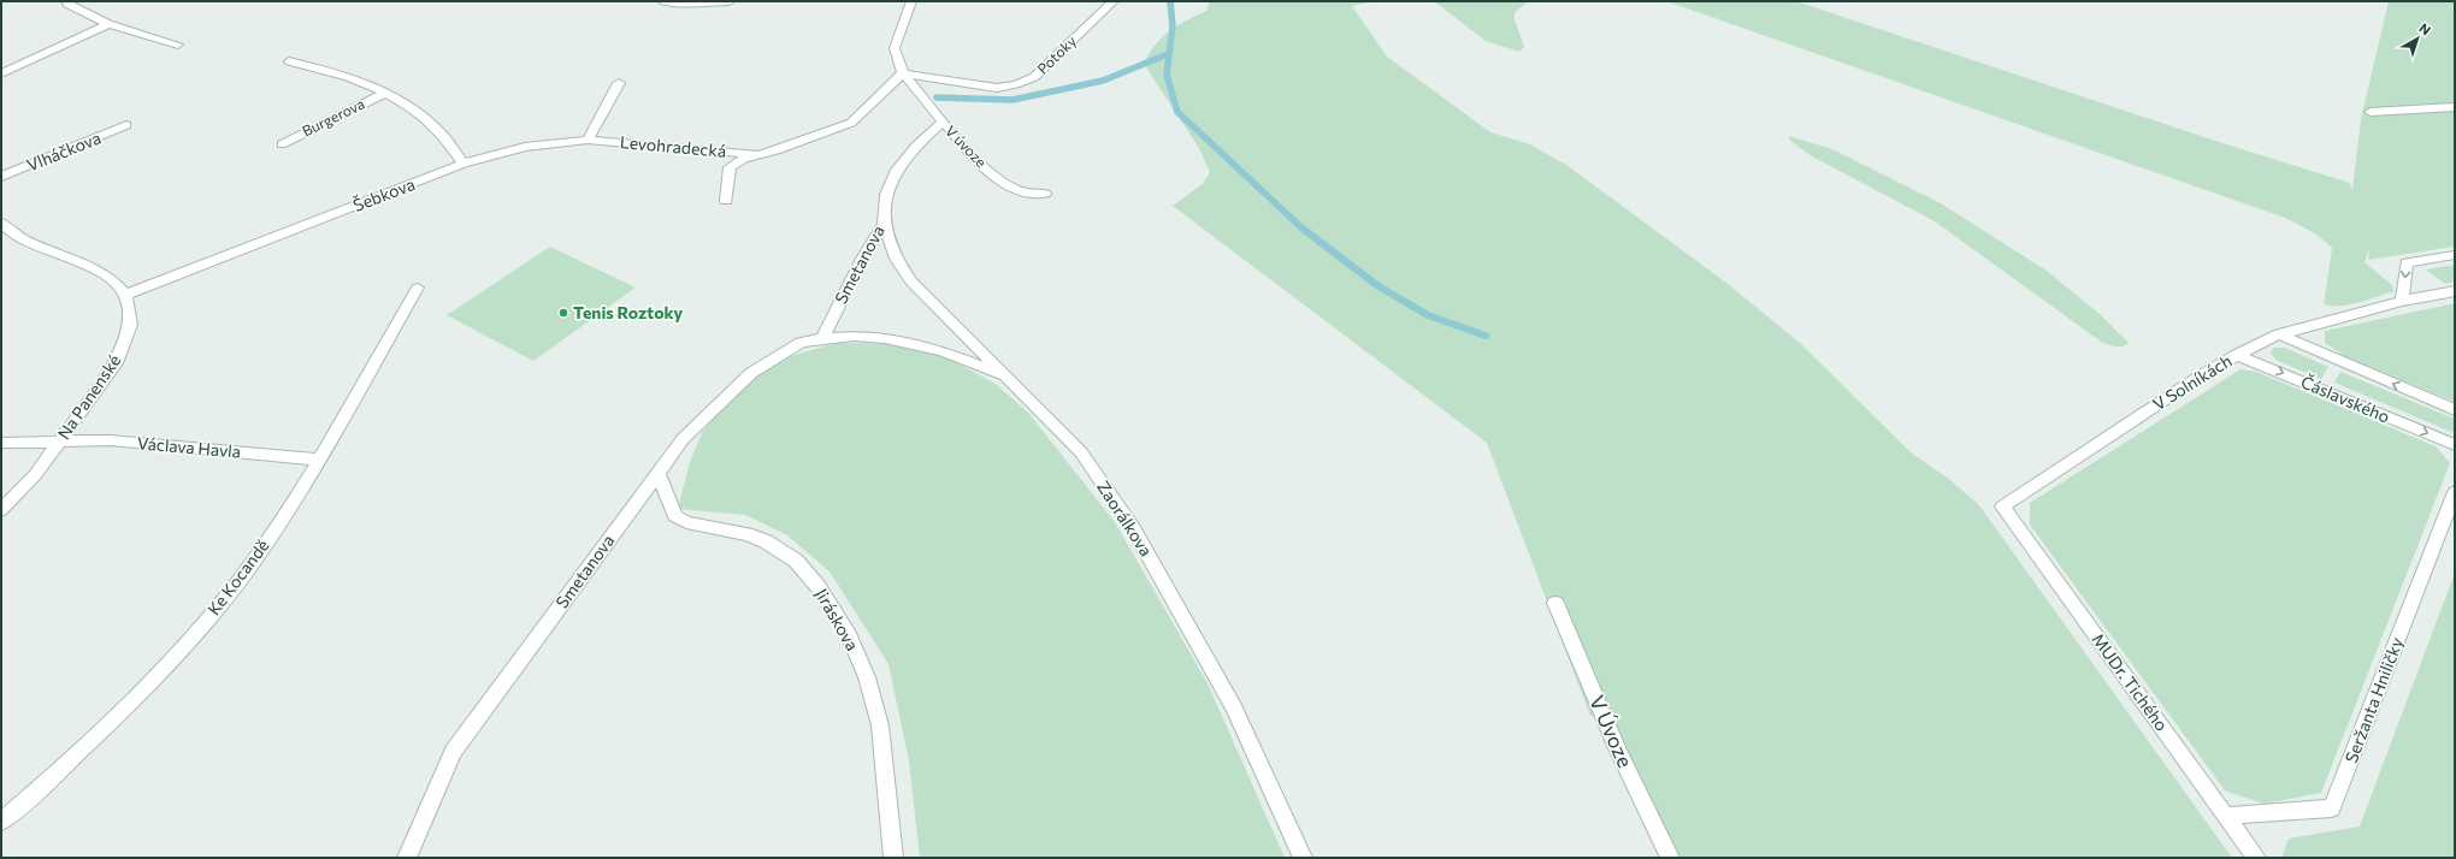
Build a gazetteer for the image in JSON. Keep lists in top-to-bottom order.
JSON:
{
  "streets": {
    "street": [
      "Potoky",
      "Burgerova",
      "Levohradecká",
      "V úvoze",
      "Vlháčkova",
      "Šebkova",
      "Smetanova",
      "V Solníkách",
      "Na Panenské",
      "Čáslavského",
      "Václava Havla",
      "Zaorálkova",
      "Ke Kocandě",
      "Jiráskova",
      "MUDr. Tichého",
      "Seržanta Hniličky",
      "V Úvoze"
    ]
  },
  "crossings": [
    ["Potoky", "Levohradecká"],
    ["Potoky", "V úvoze"],
    ["Burgerova", "Šebkova"],
    ["Levohradecká", "V úvoze"],
    ["Levohradecká", "Šebkova"],
    ["V úvoze", "Smetanova"],
    ["Šebkova", "Na Panenské"],
    ["Smetanova", "Zaorálkova"],
    ["Smetanova", "Jiráskova"],
    ["V Solníkách", "Čáslavského"],
    ["V Solníkách", "MUDr. Tichého"],
    ["Na Panenské", "Václava Havla"],
    ["Václava Havla", "Ke Kocandě"],
    ["MUDr. Tichého", "Seržanta Hniličky"]
  ],
  "places": ["Tenis Roztoky"],
  "north": "top right"
}
